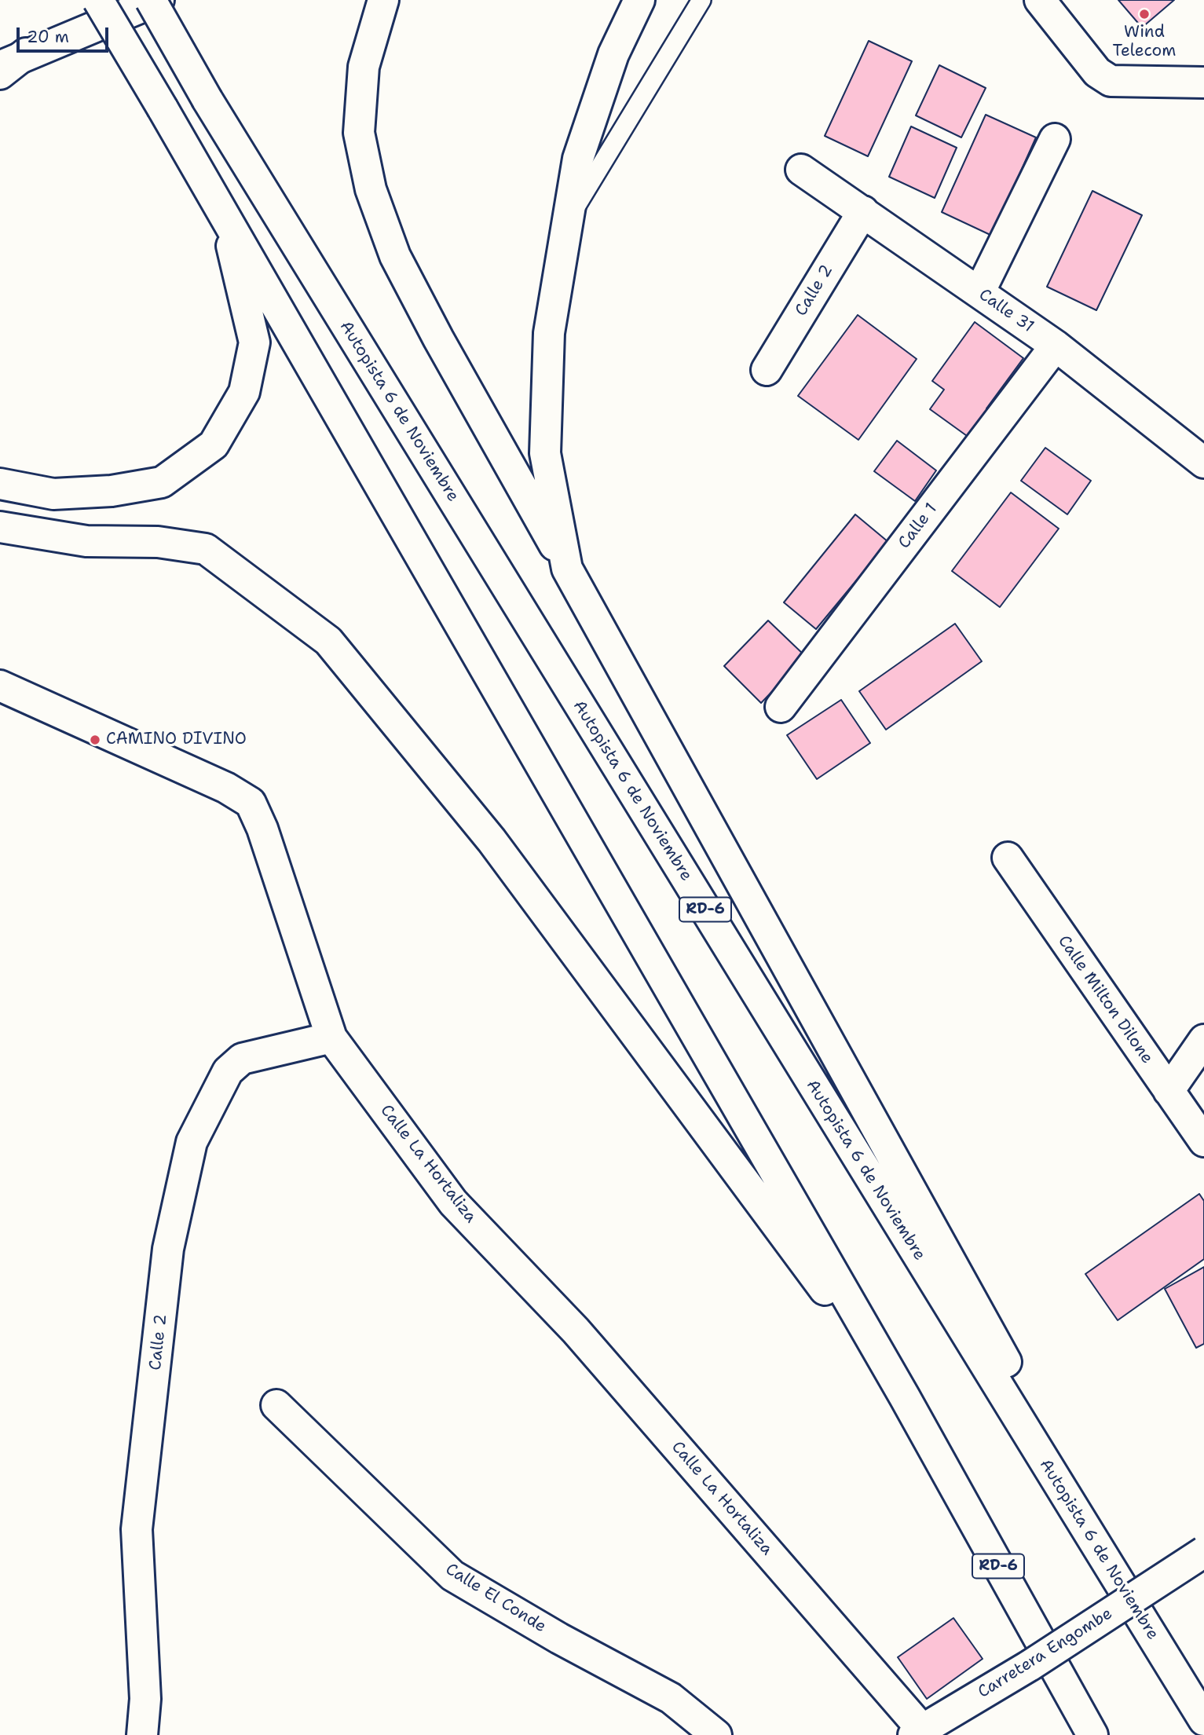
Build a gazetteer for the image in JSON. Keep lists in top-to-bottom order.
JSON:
{
  "streets": {
    "main road": [
      "Calle 2",
      "Calle 31",
      "Autopista 6 de Noviembre",
      "Calle 1",
      "RD-6",
      "Calle Milton Dilone",
      "Calle La Hortaliza",
      "Calle El Conde",
      "Carretera Engombe"
    ]
  },
  "crossings": [
    ["Calle 2", "Calle 31"],
    ["Calle 2", "Calle La Hortaliza"],
    ["Calle 31", "Calle 1"],
    ["Calle La Hortaliza", "Carretera Engombe"]
  ],
  "places": ["Wind Telecom", "CAMINO DIVINO"],
  "scale_bar": "20 m"
}
